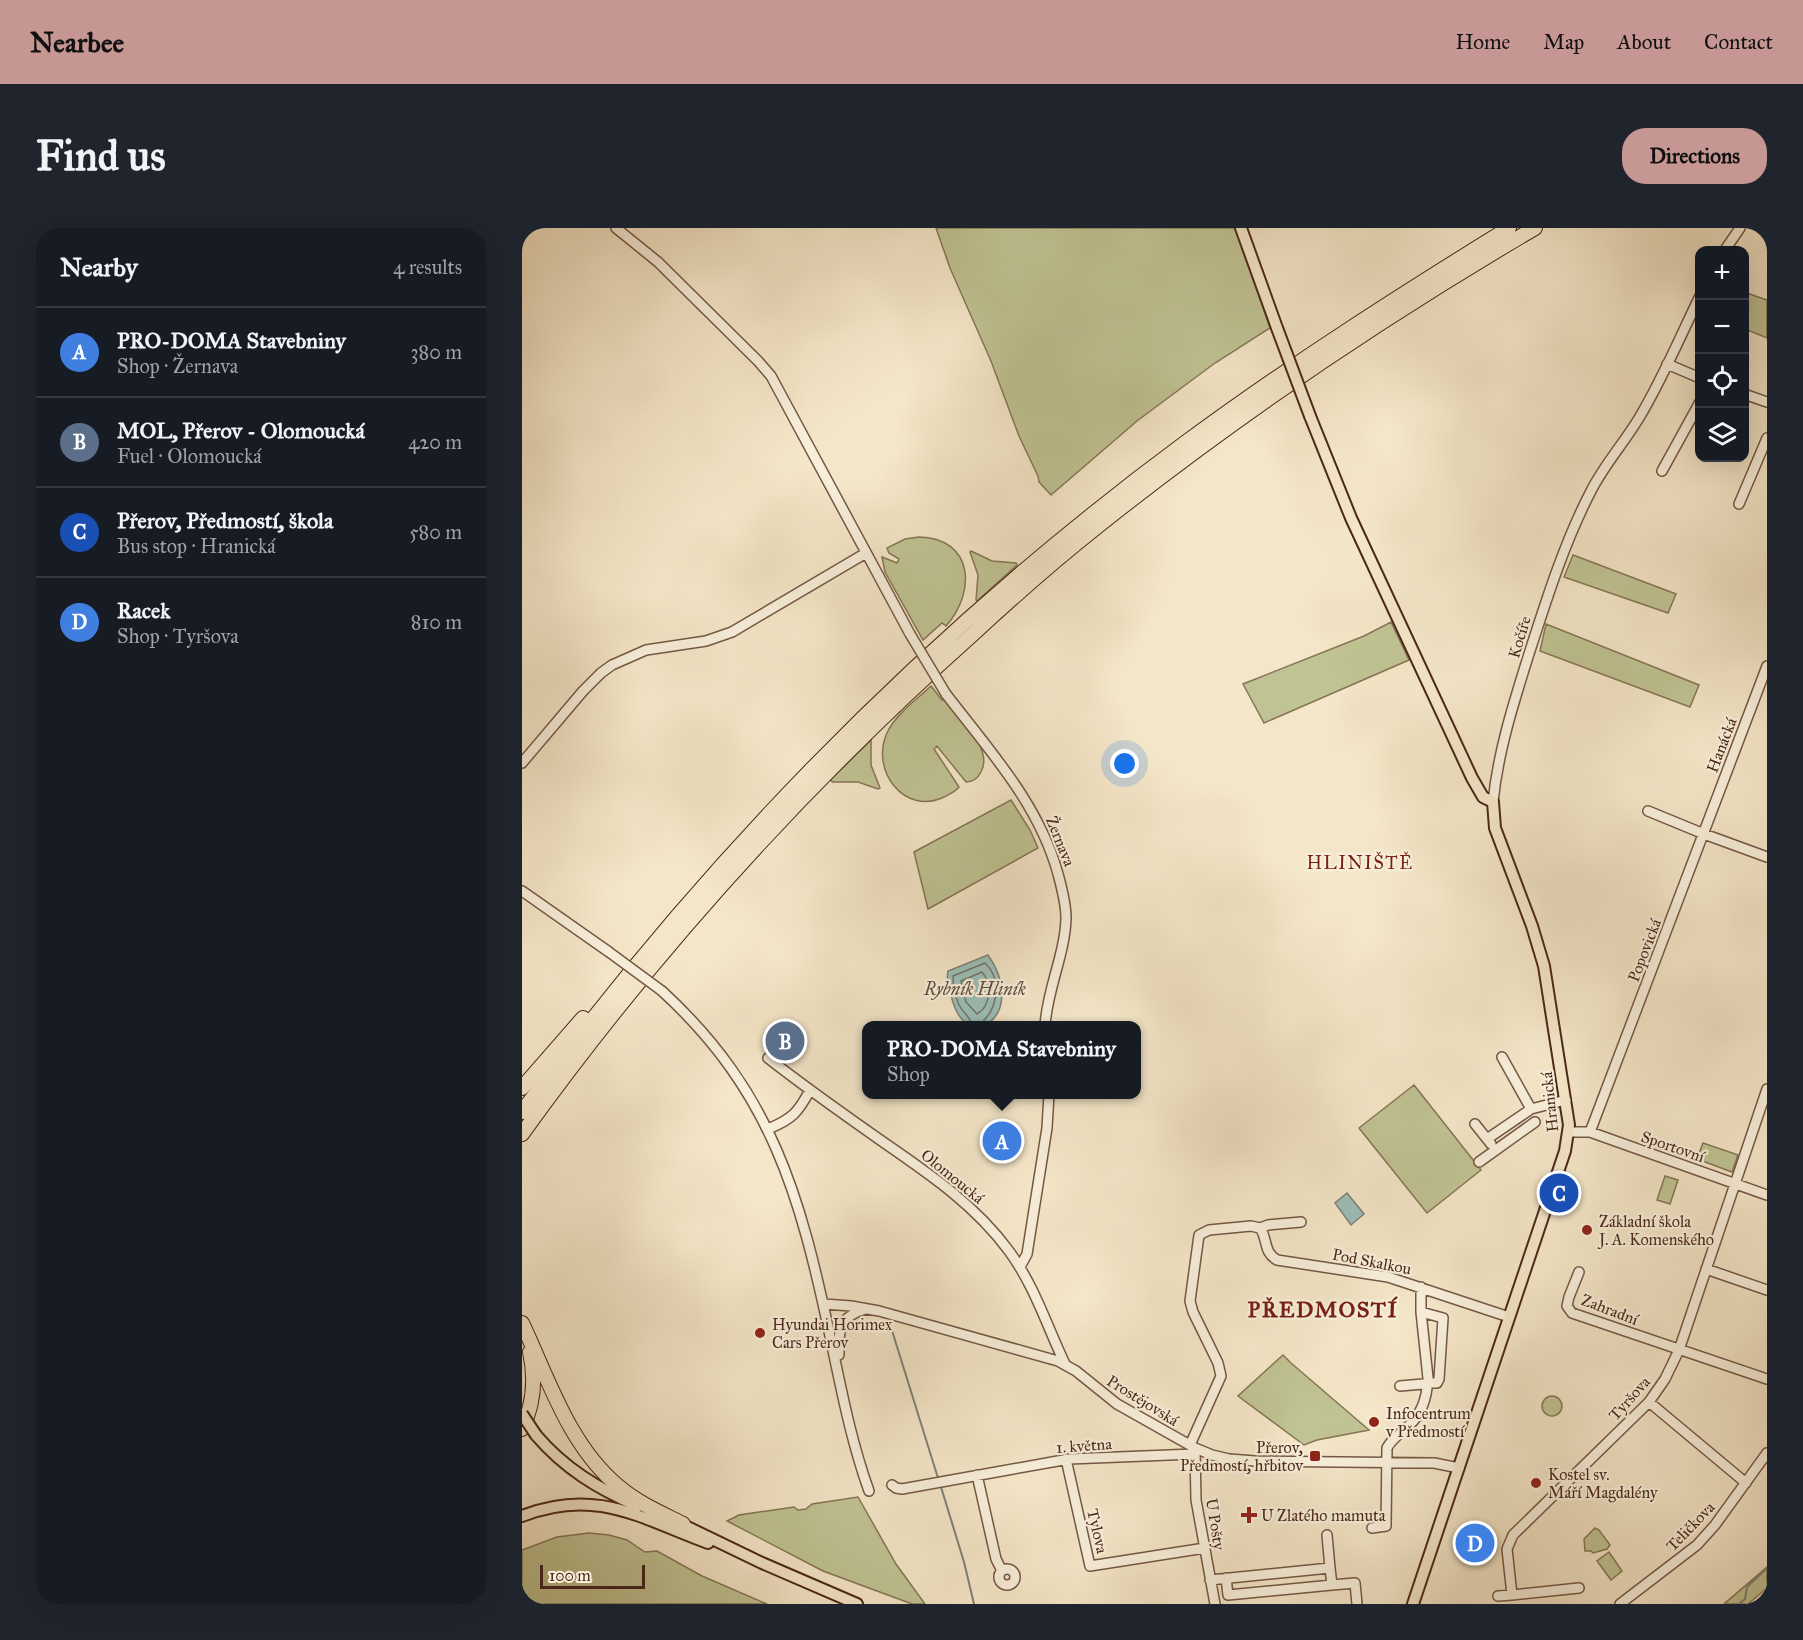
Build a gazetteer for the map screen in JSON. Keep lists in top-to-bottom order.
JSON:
{
  "streets": {
    "main road": ["Hranická"],
    "street": [
      "Kočíře",
      "Hanácká",
      "Žernava",
      "Popovická",
      "Sportovní",
      "Olomoucká",
      "Pod Skalkou",
      "Zahradní",
      "Tyršova",
      "Prostějovská",
      "1. května",
      "U Pošty",
      "Teličkova",
      "Tylova"
    ]
  },
  "crossings": [
    ["Kočíře", "Hranická"],
    ["Hanácká", "Popovická"],
    ["Popovická", "Sportovní"],
    ["Hranická", "Sportovní"],
    ["Hranická", "Pod Skalkou"],
    ["Hranická", "Prostějovská"],
    ["Sportovní", "Tyršova"],
    ["Olomoucká", "Prostějovská"],
    ["Zahradní", "Tyršova"],
    ["Prostějovská", "1. května"],
    ["Prostějovská", "U Pošty"],
    ["1. května", "U Pošty"],
    ["1. května", "Tylova"],
    ["U Pošty", "Tylova"]
  ],
  "districts": ["HLINIŠTĚ", "PŘEDMOSTÍ"],
  "water": ["Rybník Hliník"],
  "places": {
    "other": [
      "Základní škola J. A. Komenského",
      "Hyundai Horimex Cars Přerov",
      "Infocentrum v Předmostí",
      "Kostel sv. Máří Magdalény"
    ],
    "transit": ["Přerov, Předmostí, hřbitov"],
    "health": ["U Zlatého mamuta"]
  },
  "scale_bar": "100 m",
  "page": {
    "header": "Nearbee",
    "nav": [
      "Home",
      "Map",
      "About",
      "Contact"
    ],
    "buttons": "Directions",
    "title": "Find us",
    "heading": ["Nearby", "4 results"],
    "map_buttons": ["+", "−"],
    "list": [
      {
        "mark": "A",
        "name": "PRO-DOMA Stavebniny",
        "note": "Shop · Žernava",
        "value": "380 m"
      },
      {
        "mark": "B",
        "name": "MOL, Přerov - Olomoucká",
        "note": "Fuel · Olomoucká",
        "value": "420 m"
      },
      {
        "mark": "C",
        "name": "Přerov, Předmostí, škola",
        "note": "Bus stop · Hranická",
        "value": "580 m"
      },
      {
        "mark": "D",
        "name": "Racek",
        "note": "Shop · Tyršova",
        "value": "810 m"
      }
    ],
    "pins": [
      "B",
      "A",
      "C",
      "D"
    ],
    "popup": ["PRO-DOMA Stavebniny", "Shop"],
    "scale": "100 m"
  }
}
